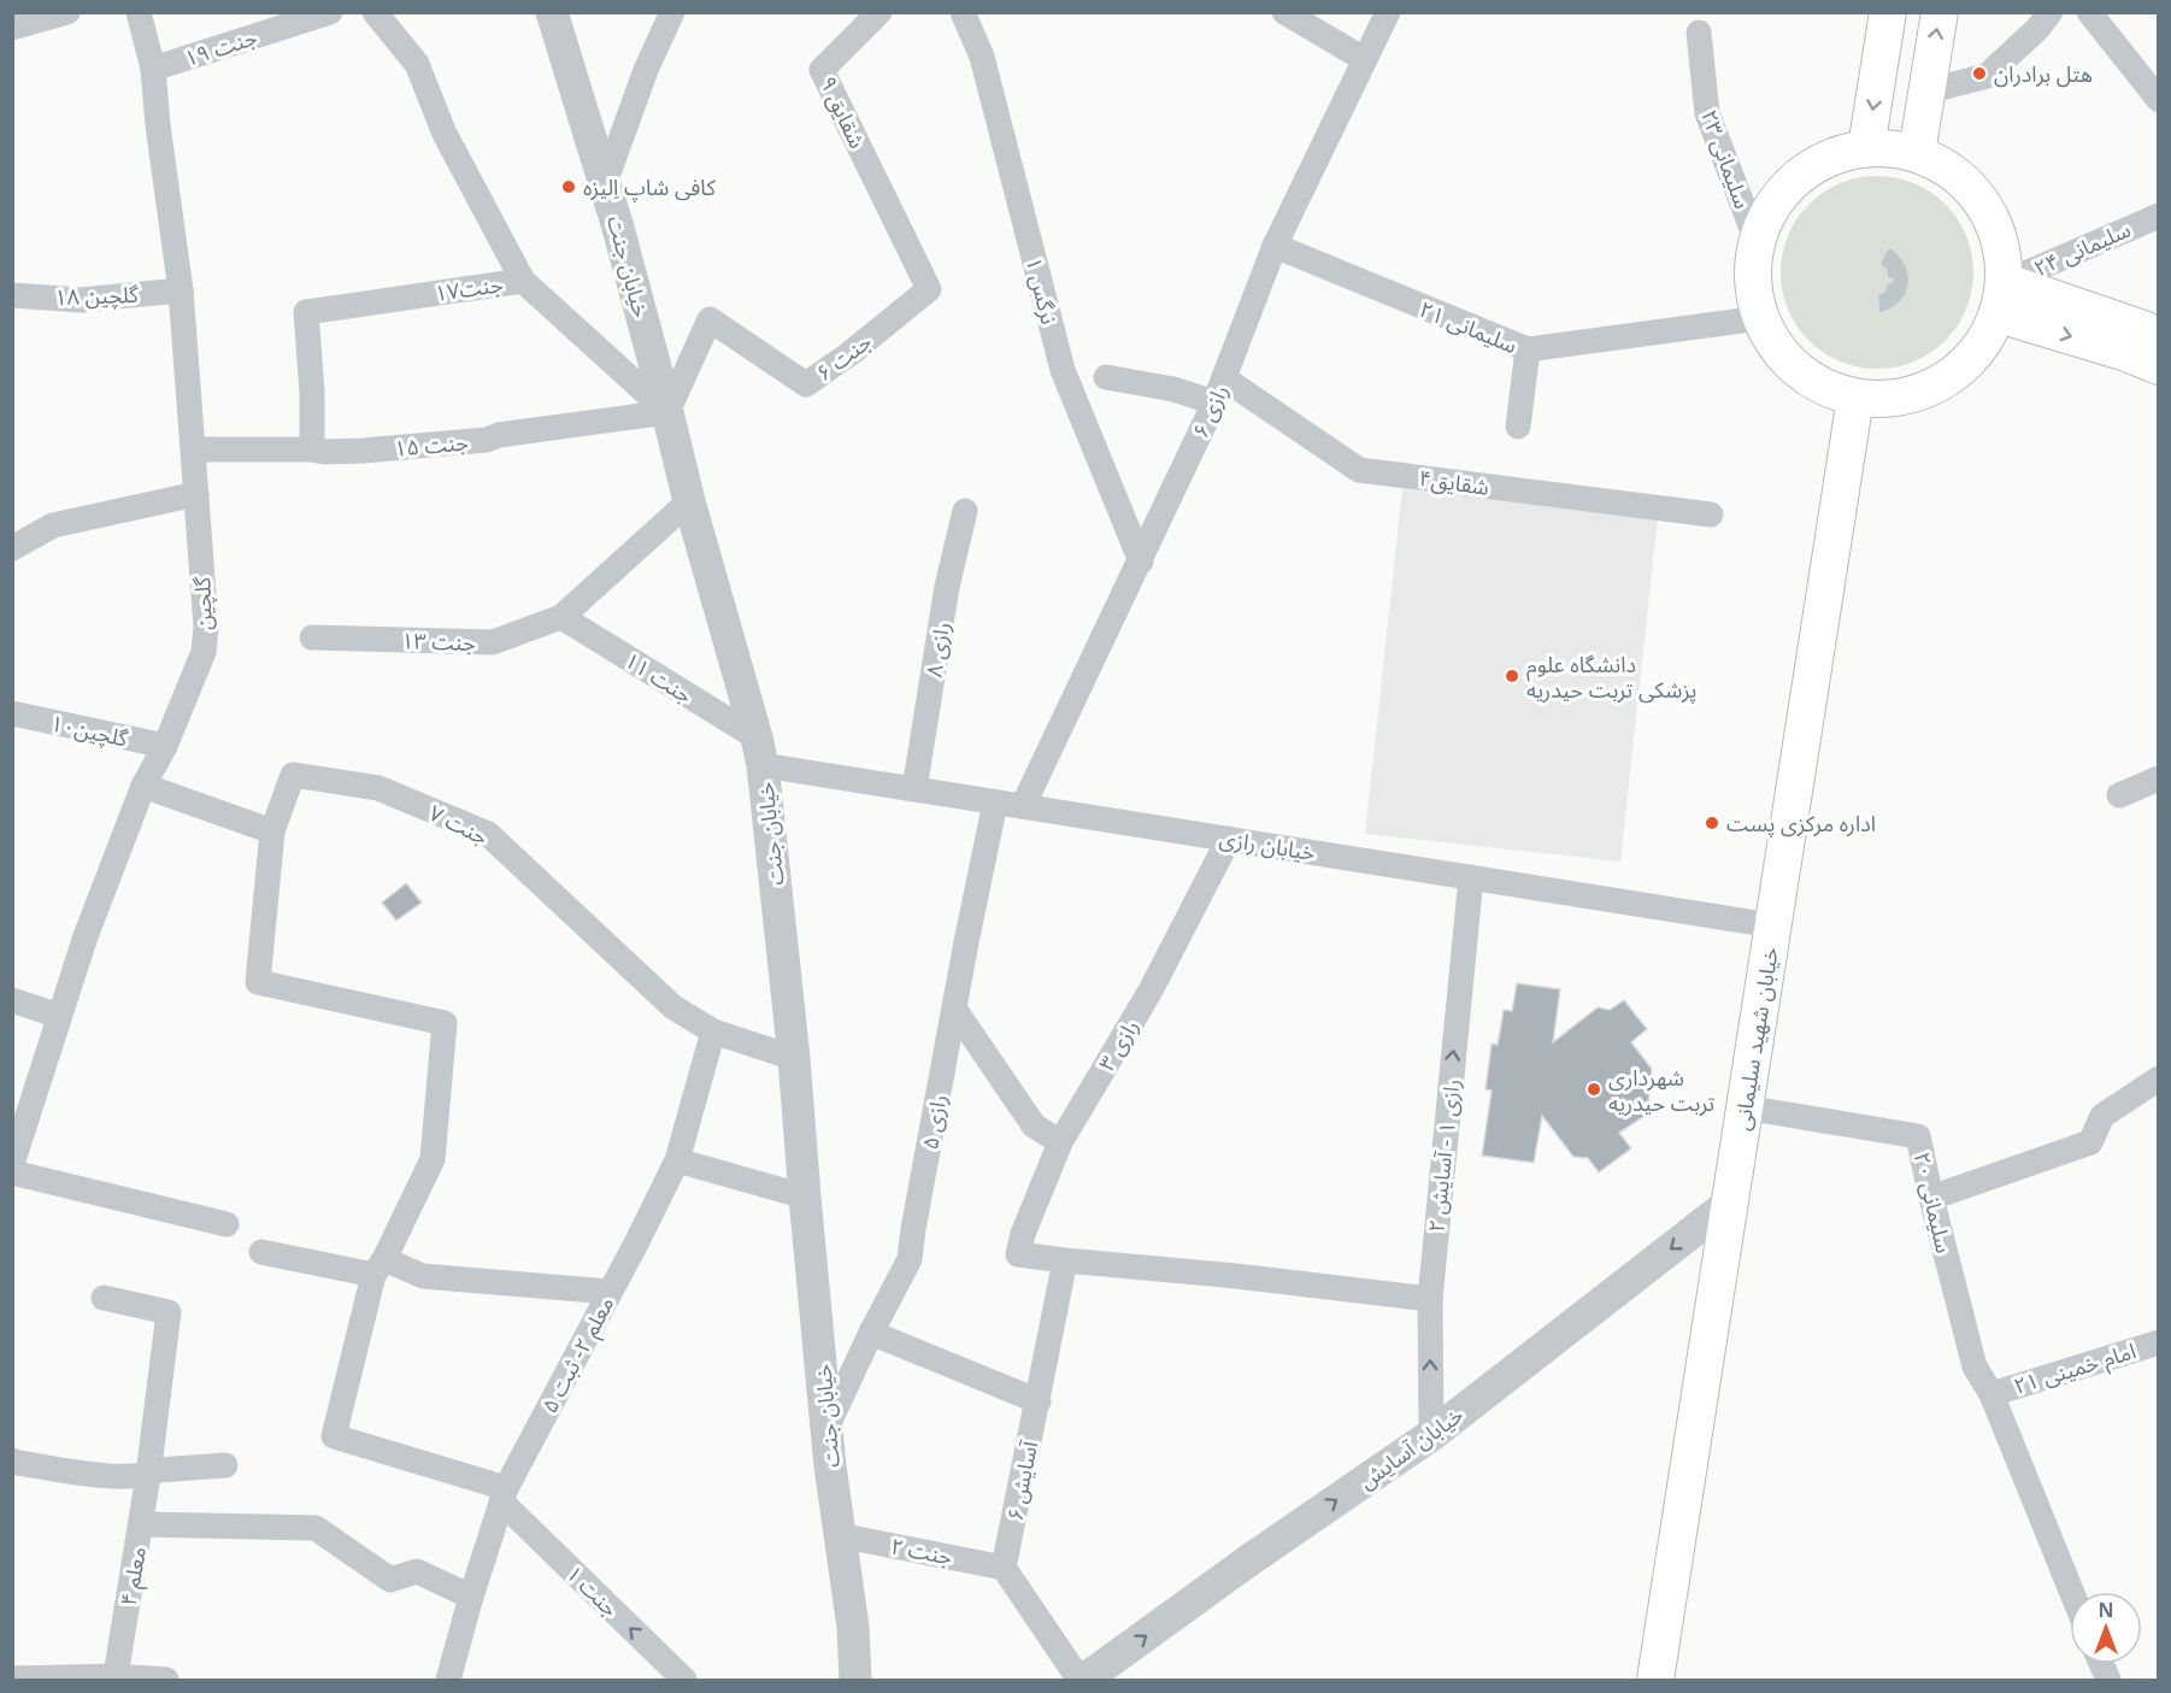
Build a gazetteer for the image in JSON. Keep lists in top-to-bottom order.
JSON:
{
  "streets": {
    "main road": ["خیابان شهید سلیمانی"],
    "street": [
      "جنت ۱۹",
      "شقایق ۹",
      "سلیمانی ۲۳",
      "سلیمانی ۲۴",
      "خیابان جنت",
      "جنت۱۷",
      "نرگس ۱",
      "گلچین ۱۸",
      "سلیمانی ۲۱",
      "جنت ۶",
      "رازی ۶",
      "جنت ۱۵",
      "شقایق۴",
      "گلچین",
      "جنت ۱۳",
      "رازی ۸",
      "جنت ۱۱",
      "گلچین۱۰",
      "جنت ۷",
      "خیابان رازی",
      "رازی ۳",
      "رازی ۵",
      "رازی ۱ - آسایش ۲",
      "سلیمانی ۲۰",
      "معلم ۲- ثبت ۵",
      "امام خمینی ۲۱",
      "خیابان آسایش",
      "آسایش ۶",
      "جنت ۲",
      "معلم ۴",
      "جنت ۱"
    ]
  },
  "crossings": [
    ["جنت ۱۹", "گلچین"],
    ["شقایق ۹", "جنت ۶"],
    ["سلیمانی ۲۳", "سلیمانی ۲۴"],
    ["سلیمانی ۲۳", "سلیمانی ۲۱"],
    ["سلیمانی ۲۳", "خیابان شهید سلیمانی"],
    ["سلیمانی ۲۴", "سلیمانی ۲۱"],
    ["سلیمانی ۲۴", "خیابان شهید سلیمانی"],
    ["خیابان جنت", "جنت۱۷"],
    ["خیابان جنت", "جنت ۶"],
    ["خیابان جنت", "جنت ۱۵"],
    ["خیابان جنت", "جنت ۱۳"],
    ["خیابان جنت", "جنت ۱۱"],
    ["خیابان جنت", "جنت ۷"],
    ["خیابان جنت", "خیابان رازی"],
    ["خیابان جنت", "رازی ۵"],
    ["خیابان جنت", "جنت ۲"],
    ["جنت۱۷", "جنت ۶"],
    ["جنت۱۷", "جنت ۱۵"],
    ["نرگس ۱", "رازی ۶"],
    ["گلچین ۱۸", "گلچین"],
    ["سلیمانی ۲۱", "رازی ۶"],
    ["سلیمانی ۲۱", "خیابان شهید سلیمانی"],
    ["جنت ۶", "جنت ۱۵"],
    ["رازی ۶", "شقایق۴"],
    ["رازی ۶", "خیابان رازی"],
    ["جنت ۱۵", "گلچین"],
    ["گلچین", "گلچین۱۰"],
    ["جنت ۱۳", "جنت ۱۱"],
    ["رازی ۸", "خیابان رازی"],
    ["جنت ۱۱", "خیابان رازی"],
    ["جنت ۷", "معلم ۲- ثبت ۵"],
    ["خیابان رازی", "خیابان شهید سلیمانی"],
    ["خیابان رازی", "رازی ۳"],
    ["خیابان رازی", "رازی ۵"],
    ["خیابان رازی", "رازی ۱ - آسایش ۲"],
    ["خیابان شهید سلیمانی", "سلیمانی ۲۰"],
    ["خیابان شهید سلیمانی", "خیابان آسایش"],
    ["رازی ۳", "آسایش ۶"],
    ["رازی ۱ - آسایش ۲", "خیابان آسایش"],
    ["سلیمانی ۲۰", "امام خمینی ۲۱"],
    ["معلم ۲- ثبت ۵", "جنت ۱"],
    ["آسایش ۶", "جنت ۲"]
  ],
  "one_way": ["رازی ۱ - آسایش ۲", "جنت ۱"],
  "places": [
    "هتل برادران",
    "کافی شاپ اِلیزه",
    "دانشگاه علوم پزشکی تربت حیدریه",
    "اداره مرکزی پست",
    "شهرداری تربت حیدریه"
  ],
  "north": "top"
}
